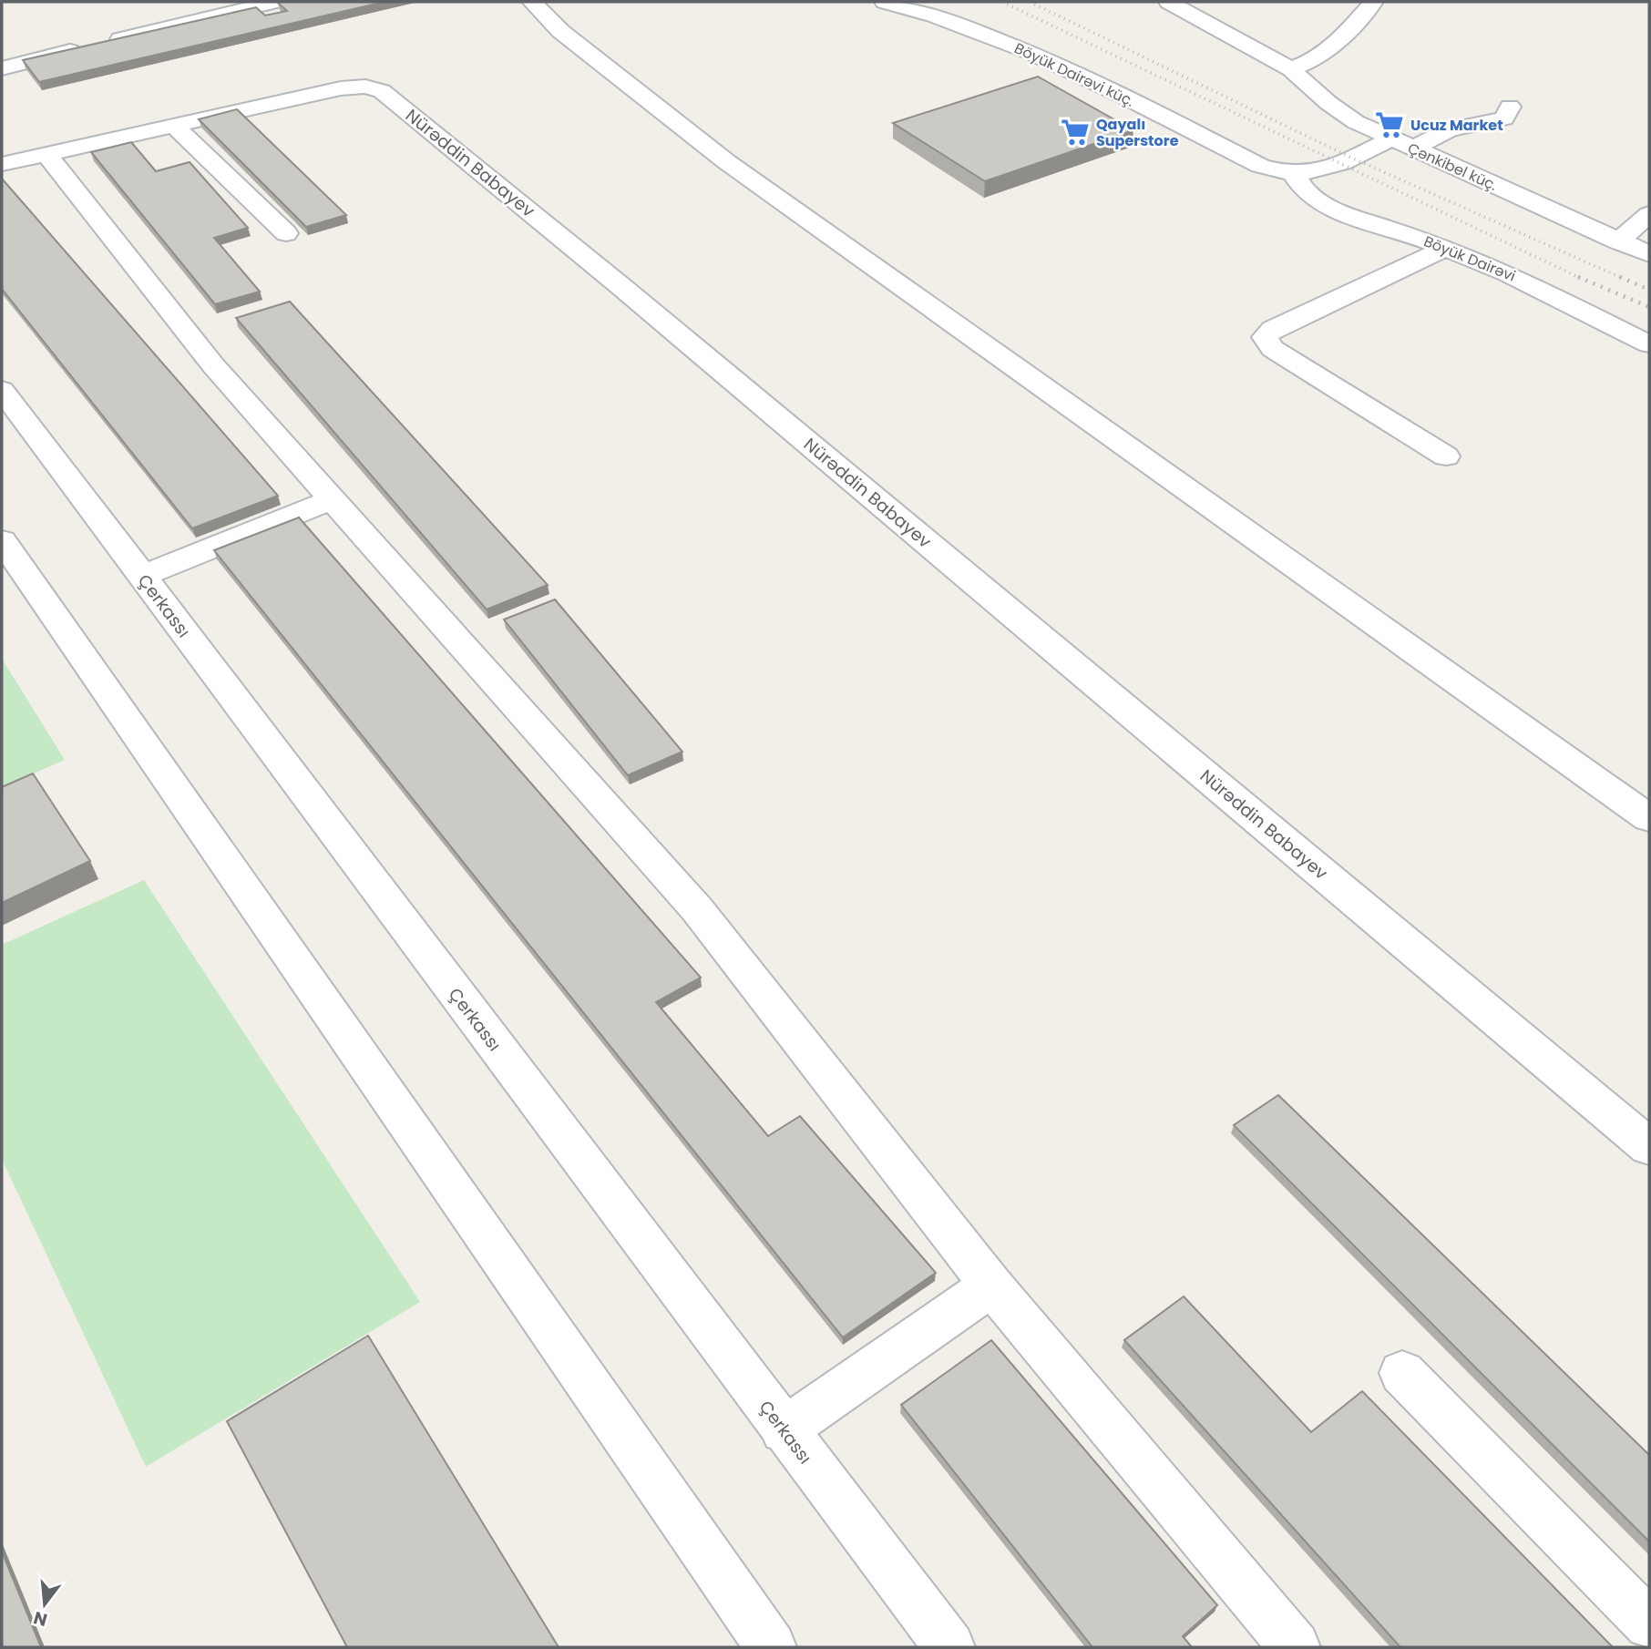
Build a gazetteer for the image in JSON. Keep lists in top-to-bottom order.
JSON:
{
  "streets": {
    "street": [
      "Böyük Dairəvi küç.",
      "Nürəddin Babayev",
      "Çənkibel küç.",
      "Böyük Dairəvi",
      "Çerkassı"
    ]
  },
  "crossings": [
    ["Böyük Dairəvi küç.", "Böyük Dairəvi"]
  ],
  "places": {
    "supermarket": ["Ucuz Market", "Qayalı Superstore"]
  },
  "north": "bottom"
}
